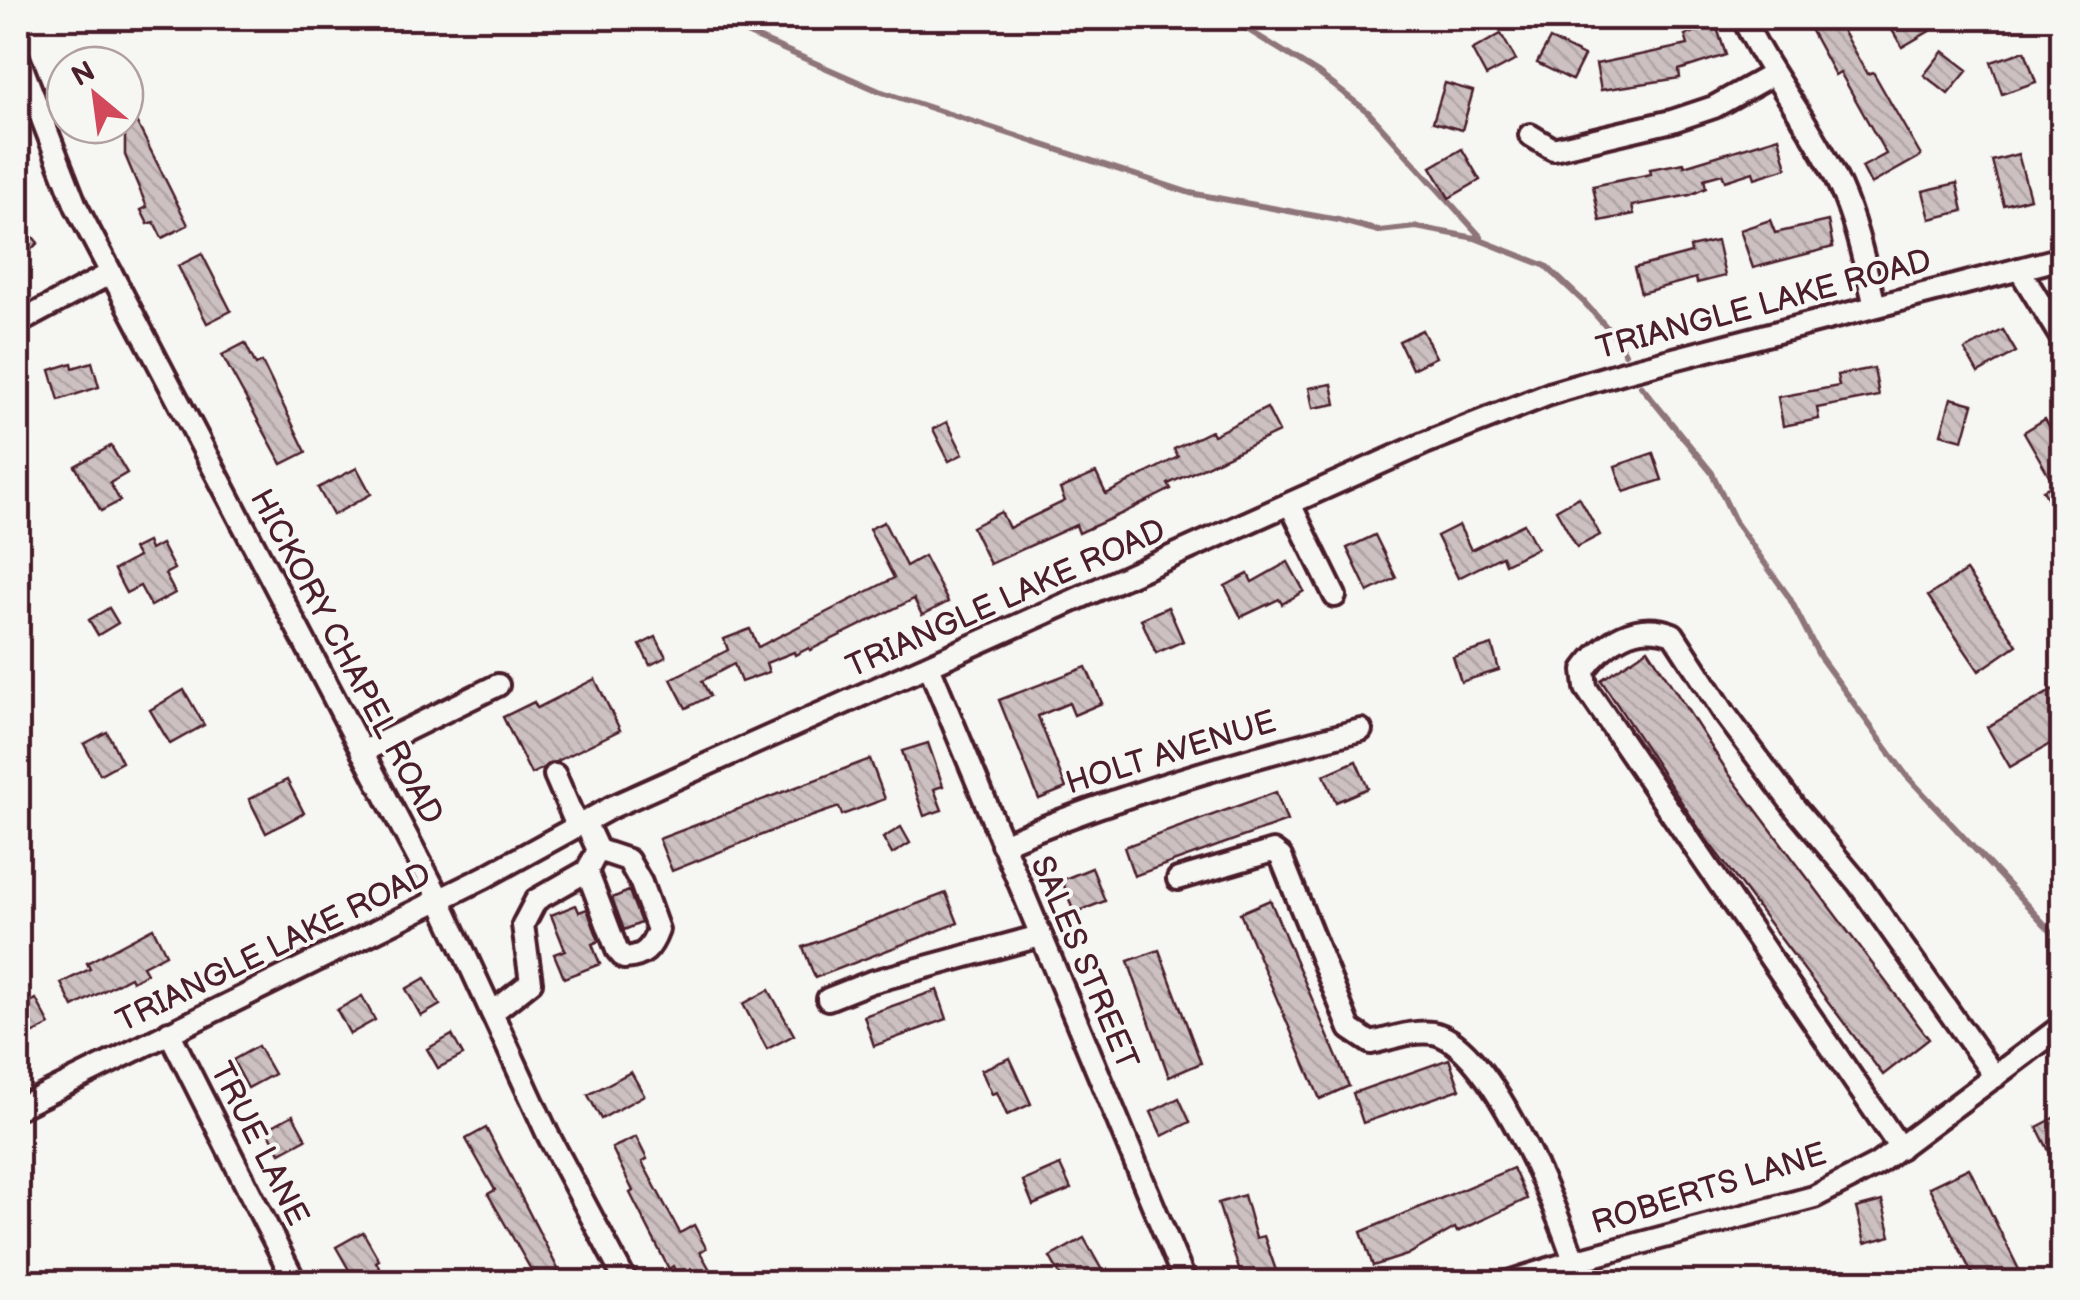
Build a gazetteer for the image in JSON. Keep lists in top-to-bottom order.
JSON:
{
  "streets": {
    "street": [
      "TRIANGLE LAKE ROAD",
      "HICKORY CHAPEL ROAD",
      "HOLT AVENUE",
      "SALES STREET",
      "TRUE LANE",
      "ROBERTS LANE"
    ]
  },
  "crossings": [
    ["TRIANGLE LAKE ROAD", "HICKORY CHAPEL ROAD"],
    ["TRIANGLE LAKE ROAD", "SALES STREET"],
    ["TRIANGLE LAKE ROAD", "TRUE LANE"],
    ["HOLT AVENUE", "SALES STREET"]
  ],
  "north": "top left"
}
